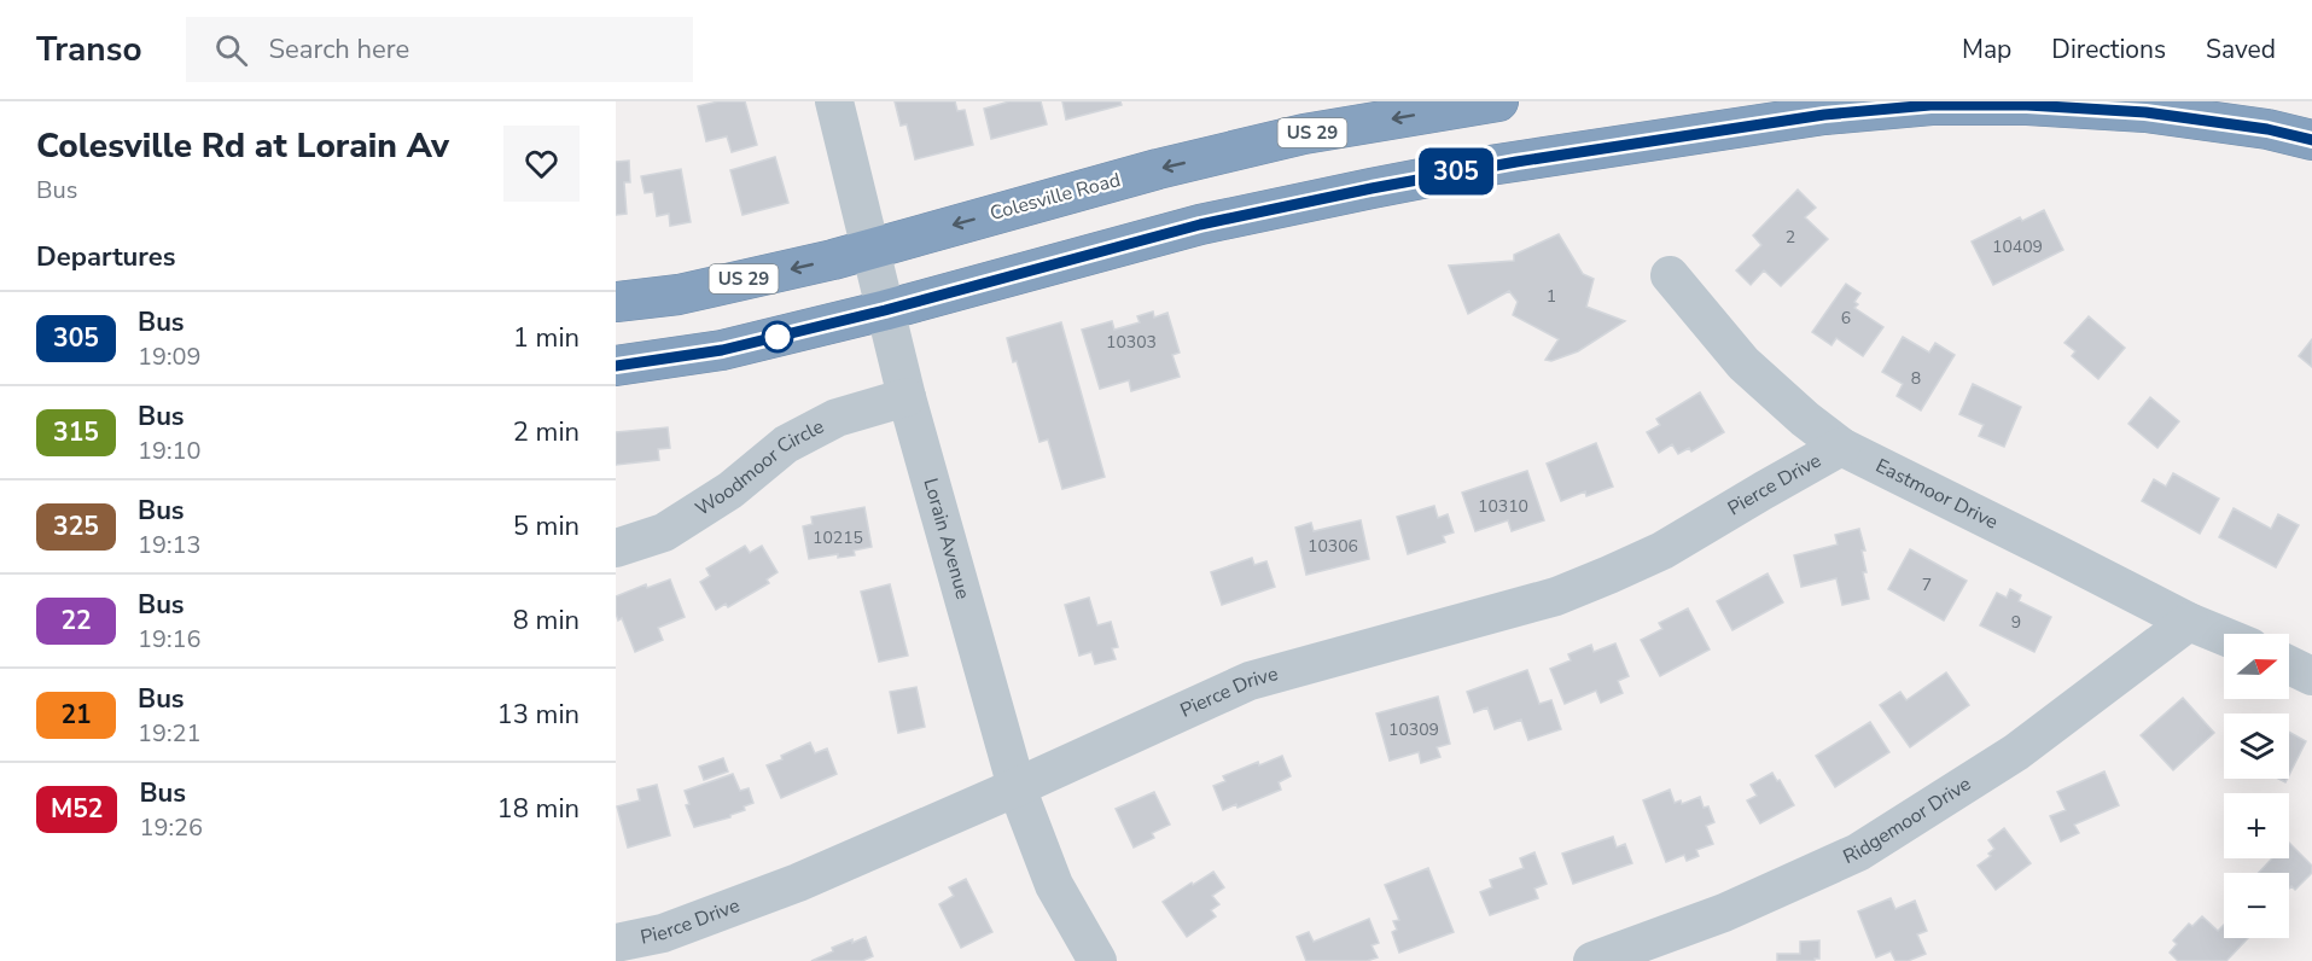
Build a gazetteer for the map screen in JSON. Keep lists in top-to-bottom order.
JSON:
{
  "streets": {
    "highway": ["US 29", "Colesville Road"],
    "street": [
      "Woodmoor Circle",
      "Pierce Drive",
      "Eastmoor Drive",
      "Lorain Avenue",
      "Ridgemoor Drive"
    ]
  },
  "crossings": [
    ["Colesville Road", "Lorain Avenue"],
    ["Woodmoor Circle", "Lorain Avenue"],
    ["Pierce Drive", "Eastmoor Drive"],
    ["Pierce Drive", "Lorain Avenue"],
    ["Eastmoor Drive", "Ridgemoor Drive"]
  ],
  "lines": ["bus line 305"],
  "house_numbers": [
    "2",
    "10409",
    "1",
    "6",
    "10303",
    "8",
    "10310",
    "10215",
    "10306",
    "7",
    "9",
    "10309"
  ],
  "north": "right",
  "page": {
    "header": "Transo",
    "search": "Search here",
    "nav": ["Map", "Directions", "Saved"],
    "heading": [
      ["Colesville Rd at Lorain Av", "Bus"],
      "Departures"
    ],
    "on_map": "305",
    "list": [
      {
        "mark": "305",
        "name": "Bus",
        "note": "19:09",
        "value": "1 min"
      },
      {
        "mark": "315",
        "name": "Bus",
        "note": "19:10",
        "value": "2 min"
      },
      {
        "mark": "325",
        "name": "Bus",
        "note": "19:13",
        "value": "5 min"
      },
      {
        "mark": "22",
        "name": "Bus",
        "note": "19:16",
        "value": "8 min"
      },
      {
        "mark": "21",
        "name": "Bus",
        "note": "19:21",
        "value": "13 min"
      },
      {
        "mark": "M52",
        "name": "Bus",
        "note": "19:26",
        "value": "18 min"
      }
    ],
    "map_buttons": ["+", "−"]
  }
}
